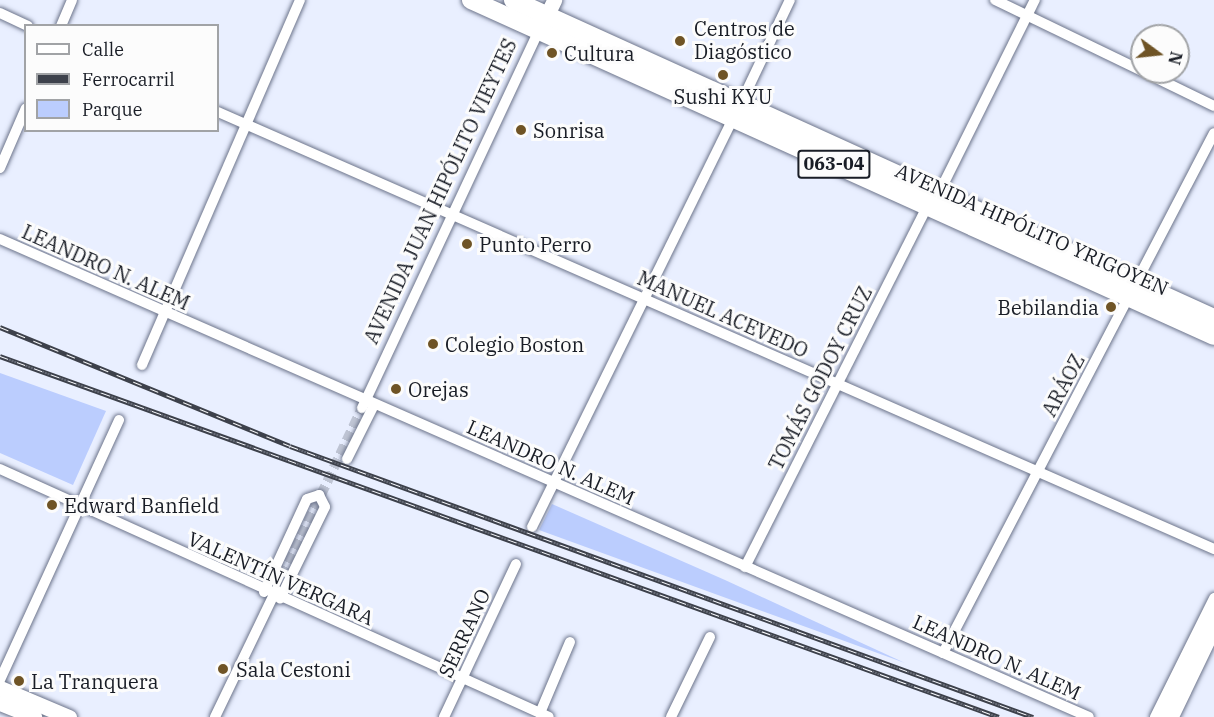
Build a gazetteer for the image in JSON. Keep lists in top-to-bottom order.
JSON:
{
  "streets": {
    "main road": ["063-04", "AVENIDA HIPÓLITO YRIGOYEN"],
    "street": [
      "AVENIDA JUAN HIPÓLITO VIEYTES",
      "LEANDRO N. ALEM",
      "MANUEL ACEVEDO",
      "TOMÁS GODOY CRUZ",
      "ARÁOZ",
      "VALENTÍN VERGARA",
      "SERRANO"
    ]
  },
  "crossings": [
    ["AVENIDA JUAN HIPÓLITO VIEYTES", "AVENIDA HIPÓLITO YRIGOYEN"],
    ["AVENIDA JUAN HIPÓLITO VIEYTES", "LEANDRO N. ALEM"],
    ["AVENIDA JUAN HIPÓLITO VIEYTES", "MANUEL ACEVEDO"],
    ["AVENIDA HIPÓLITO YRIGOYEN", "TOMÁS GODOY CRUZ"],
    ["AVENIDA HIPÓLITO YRIGOYEN", "ARÁOZ"],
    ["LEANDRO N. ALEM", "TOMÁS GODOY CRUZ"],
    ["LEANDRO N. ALEM", "ARÁOZ"],
    ["MANUEL ACEVEDO", "TOMÁS GODOY CRUZ"],
    ["MANUEL ACEVEDO", "ARÁOZ"],
    ["VALENTÍN VERGARA", "SERRANO"]
  ],
  "places": [
    "Centros de Diagóstico",
    "Cultura",
    "Sushi KYU",
    "Sonrisa",
    "Punto Perro",
    "Bebilandia",
    "Colegio Boston",
    "Orejas",
    "Edward Banfield",
    "Sala Cestoni",
    "La Tranquera"
  ],
  "legend": ["Calle", "Ferrocarril", "Parque"],
  "north": "right"
}
